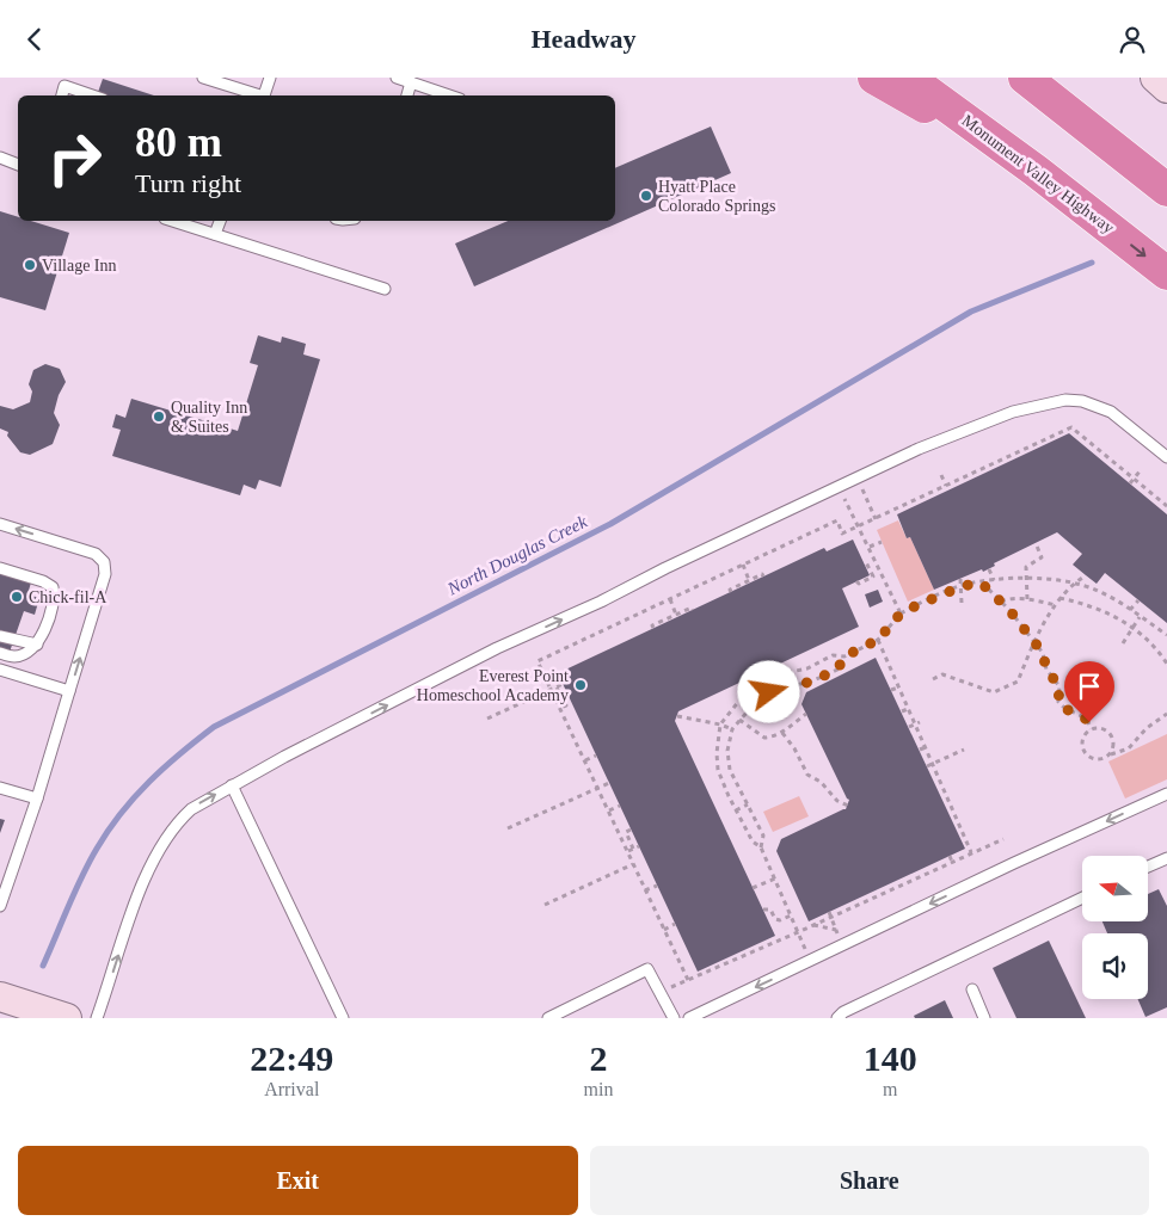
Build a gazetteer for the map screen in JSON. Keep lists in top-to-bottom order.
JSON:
{
  "streets": {
    "highway": ["Monument Valley Highway"]
  },
  "water": ["North Douglas Creek"],
  "places": [
    "Hyatt Place Colorado Springs",
    "Village Inn",
    "Quality Inn & Suites",
    "Chick-fil-A",
    "Everest Point Homeschool Academy"
  ],
  "north": "left",
  "page": {
    "header": "Headway",
    "turn": ["80 m", "Turn right"],
    "eta": [
      "22:49",
      "Arrival",
      "2",
      "min",
      "140",
      "m"
    ],
    "buttons": ["Exit", "Share"]
  }
}
